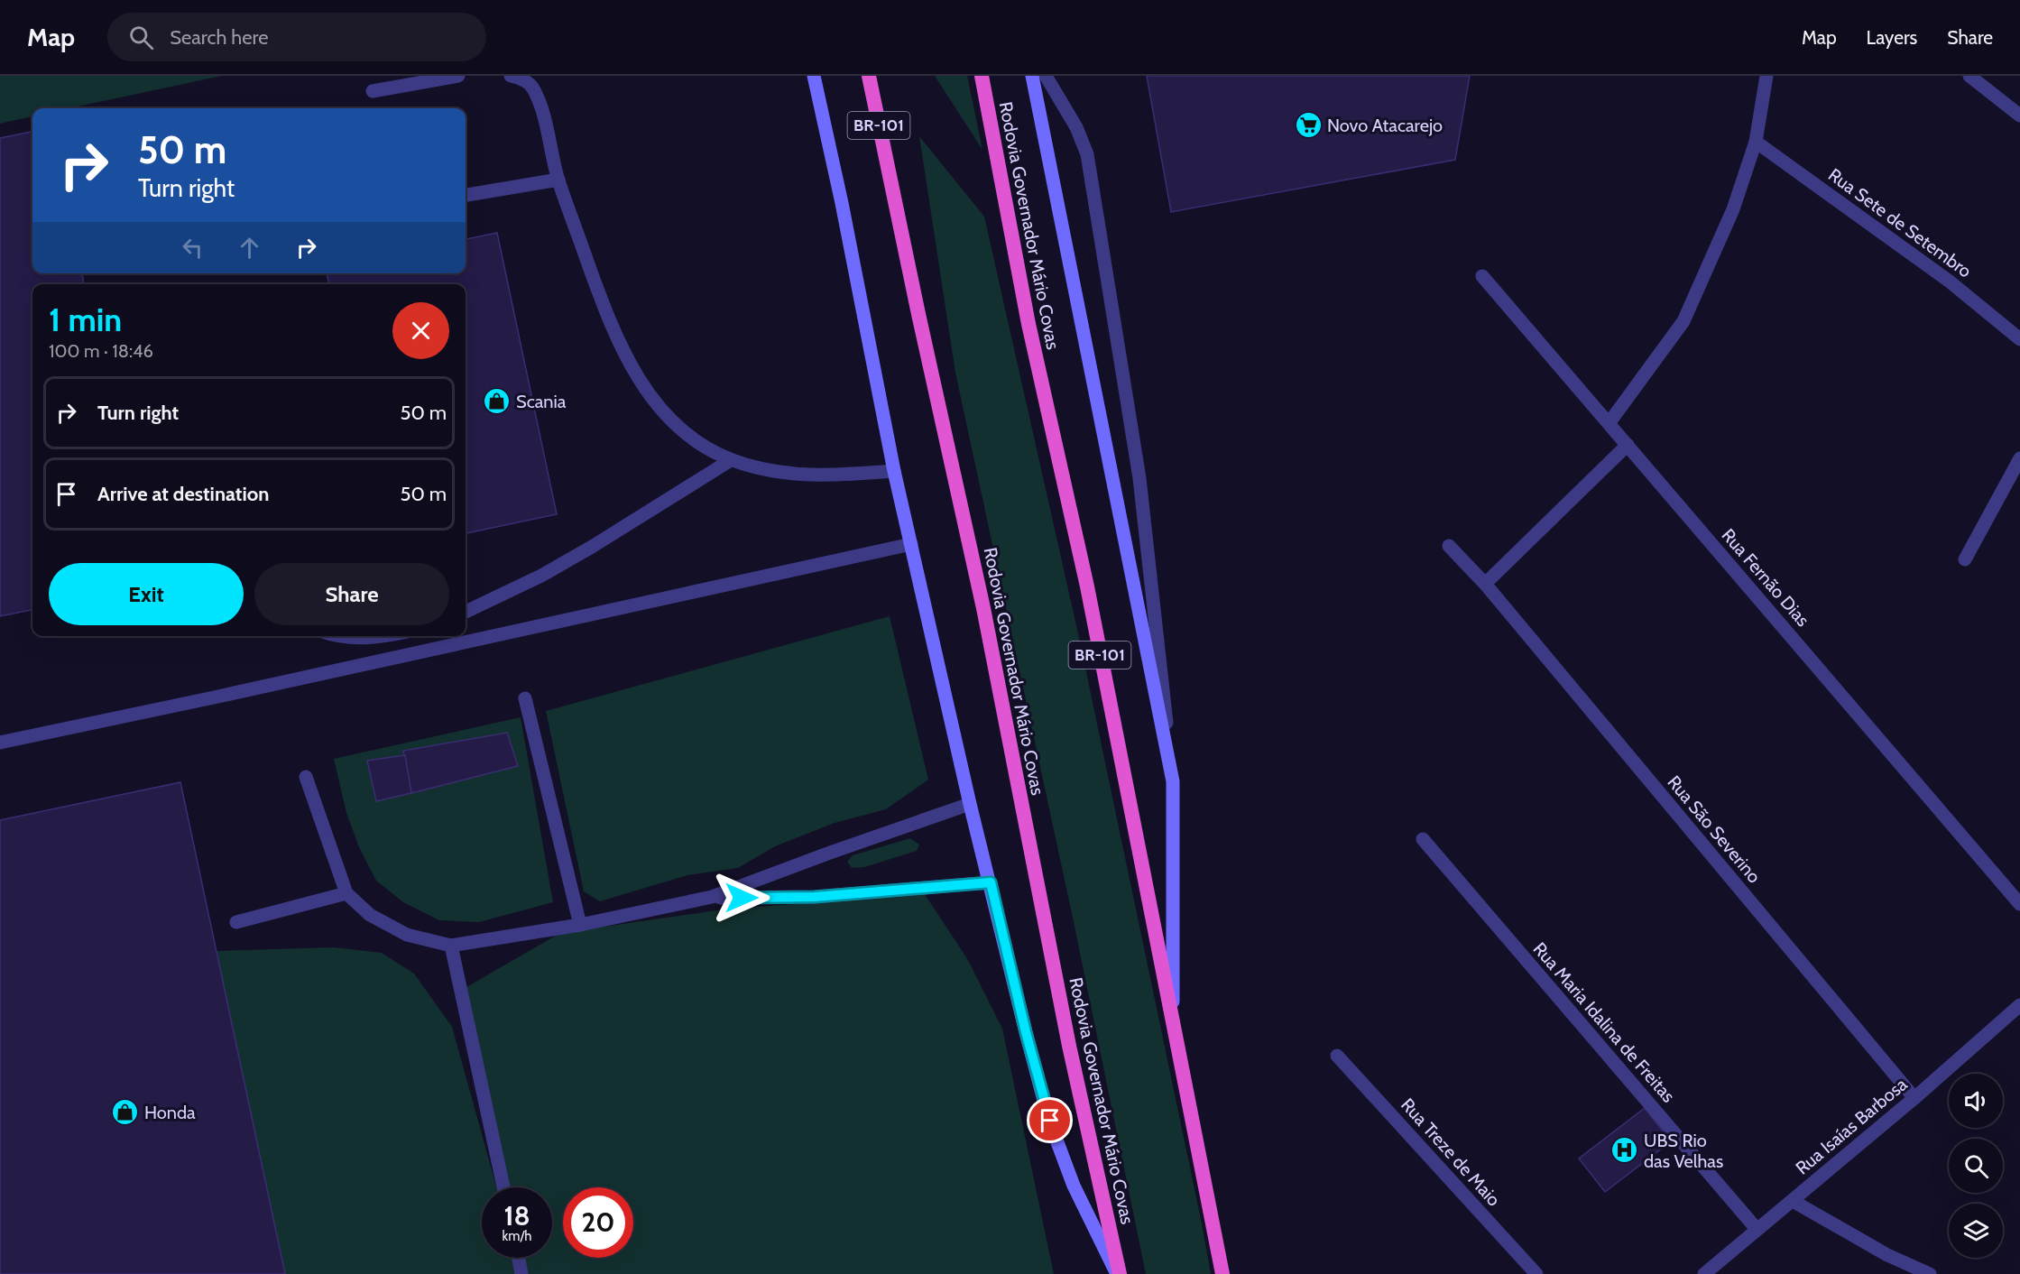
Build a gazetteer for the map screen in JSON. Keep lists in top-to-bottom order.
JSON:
{
  "streets": {
    "highway": ["BR-101", "Rodovia Governador Mário Covas"],
    "street": [
      "Rua Sete de Setembro",
      "Rua Fernão Dias",
      "Rua São Severino",
      "Rua Maria Idalina de Freitas",
      "Rua Isaías Barbosa",
      "Rua Treze de Maio"
    ]
  },
  "crossings": [
    ["Rua São Severino", "Rua Isaías Barbosa"],
    ["Rua Maria Idalina de Freitas", "Rua Isaías Barbosa"]
  ],
  "places": {
    "supermarket": ["Novo Atacarejo"],
    "shop": ["Scania", "Honda"],
    "hospital": ["UBS Rio das Velhas"]
  },
  "page": {
    "header": "Map",
    "search": "Search here",
    "nav": ["Map", "Layers", "Share"],
    "turn": ["50 m", "Turn right"],
    "heading": ["1 min", "100 m · 18:46"],
    "list": [
      {
        "name": "Turn right",
        "value": "50 m"
      },
      {
        "name": "Arrive at destination",
        "value": "50 m"
      }
    ],
    "buttons": ["Exit", "Share"],
    "speed": "18 km/h",
    "limit": "20"
  }
}
